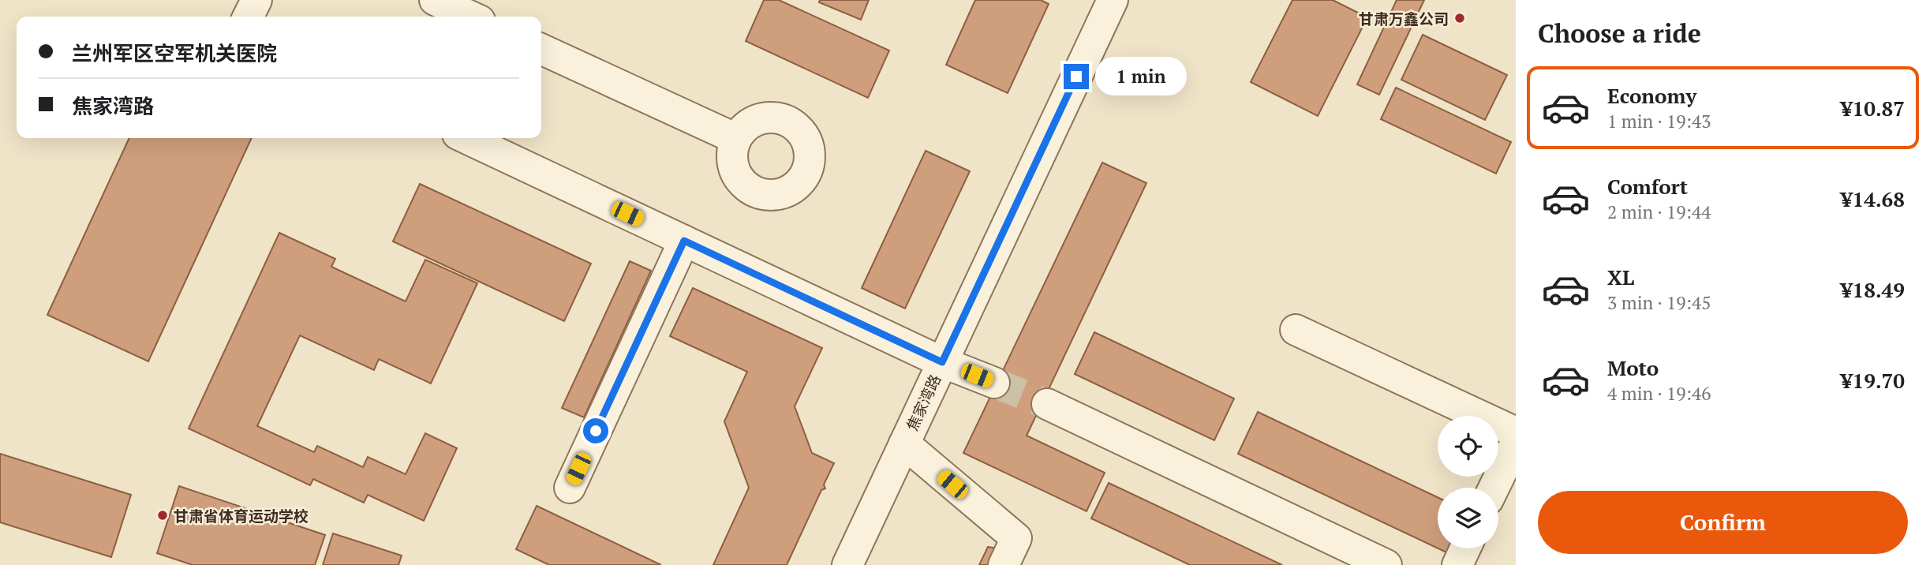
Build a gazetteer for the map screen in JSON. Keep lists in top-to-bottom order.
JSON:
{
  "streets": {
    "street": ["焦家湾路"]
  },
  "places": ["甘肃万鑫公司", "甘肃省体育运动学校"],
  "page": {
    "heading": "Choose a ride",
    "banner": ["兰州军区空军机关医院", "焦家湾路"],
    "bubble": "1 min",
    "list": [
      {
        "name": "Economy",
        "note": "1 min · 19:43",
        "value": "¥10.87"
      },
      {
        "name": "Comfort",
        "note": "2 min · 19:44",
        "value": "¥14.68"
      },
      {
        "name": "XL",
        "note": "3 min · 19:45",
        "value": "¥18.49"
      },
      {
        "name": "Moto",
        "note": "4 min · 19:46",
        "value": "¥19.70"
      }
    ],
    "buttons": "Confirm"
  }
}
